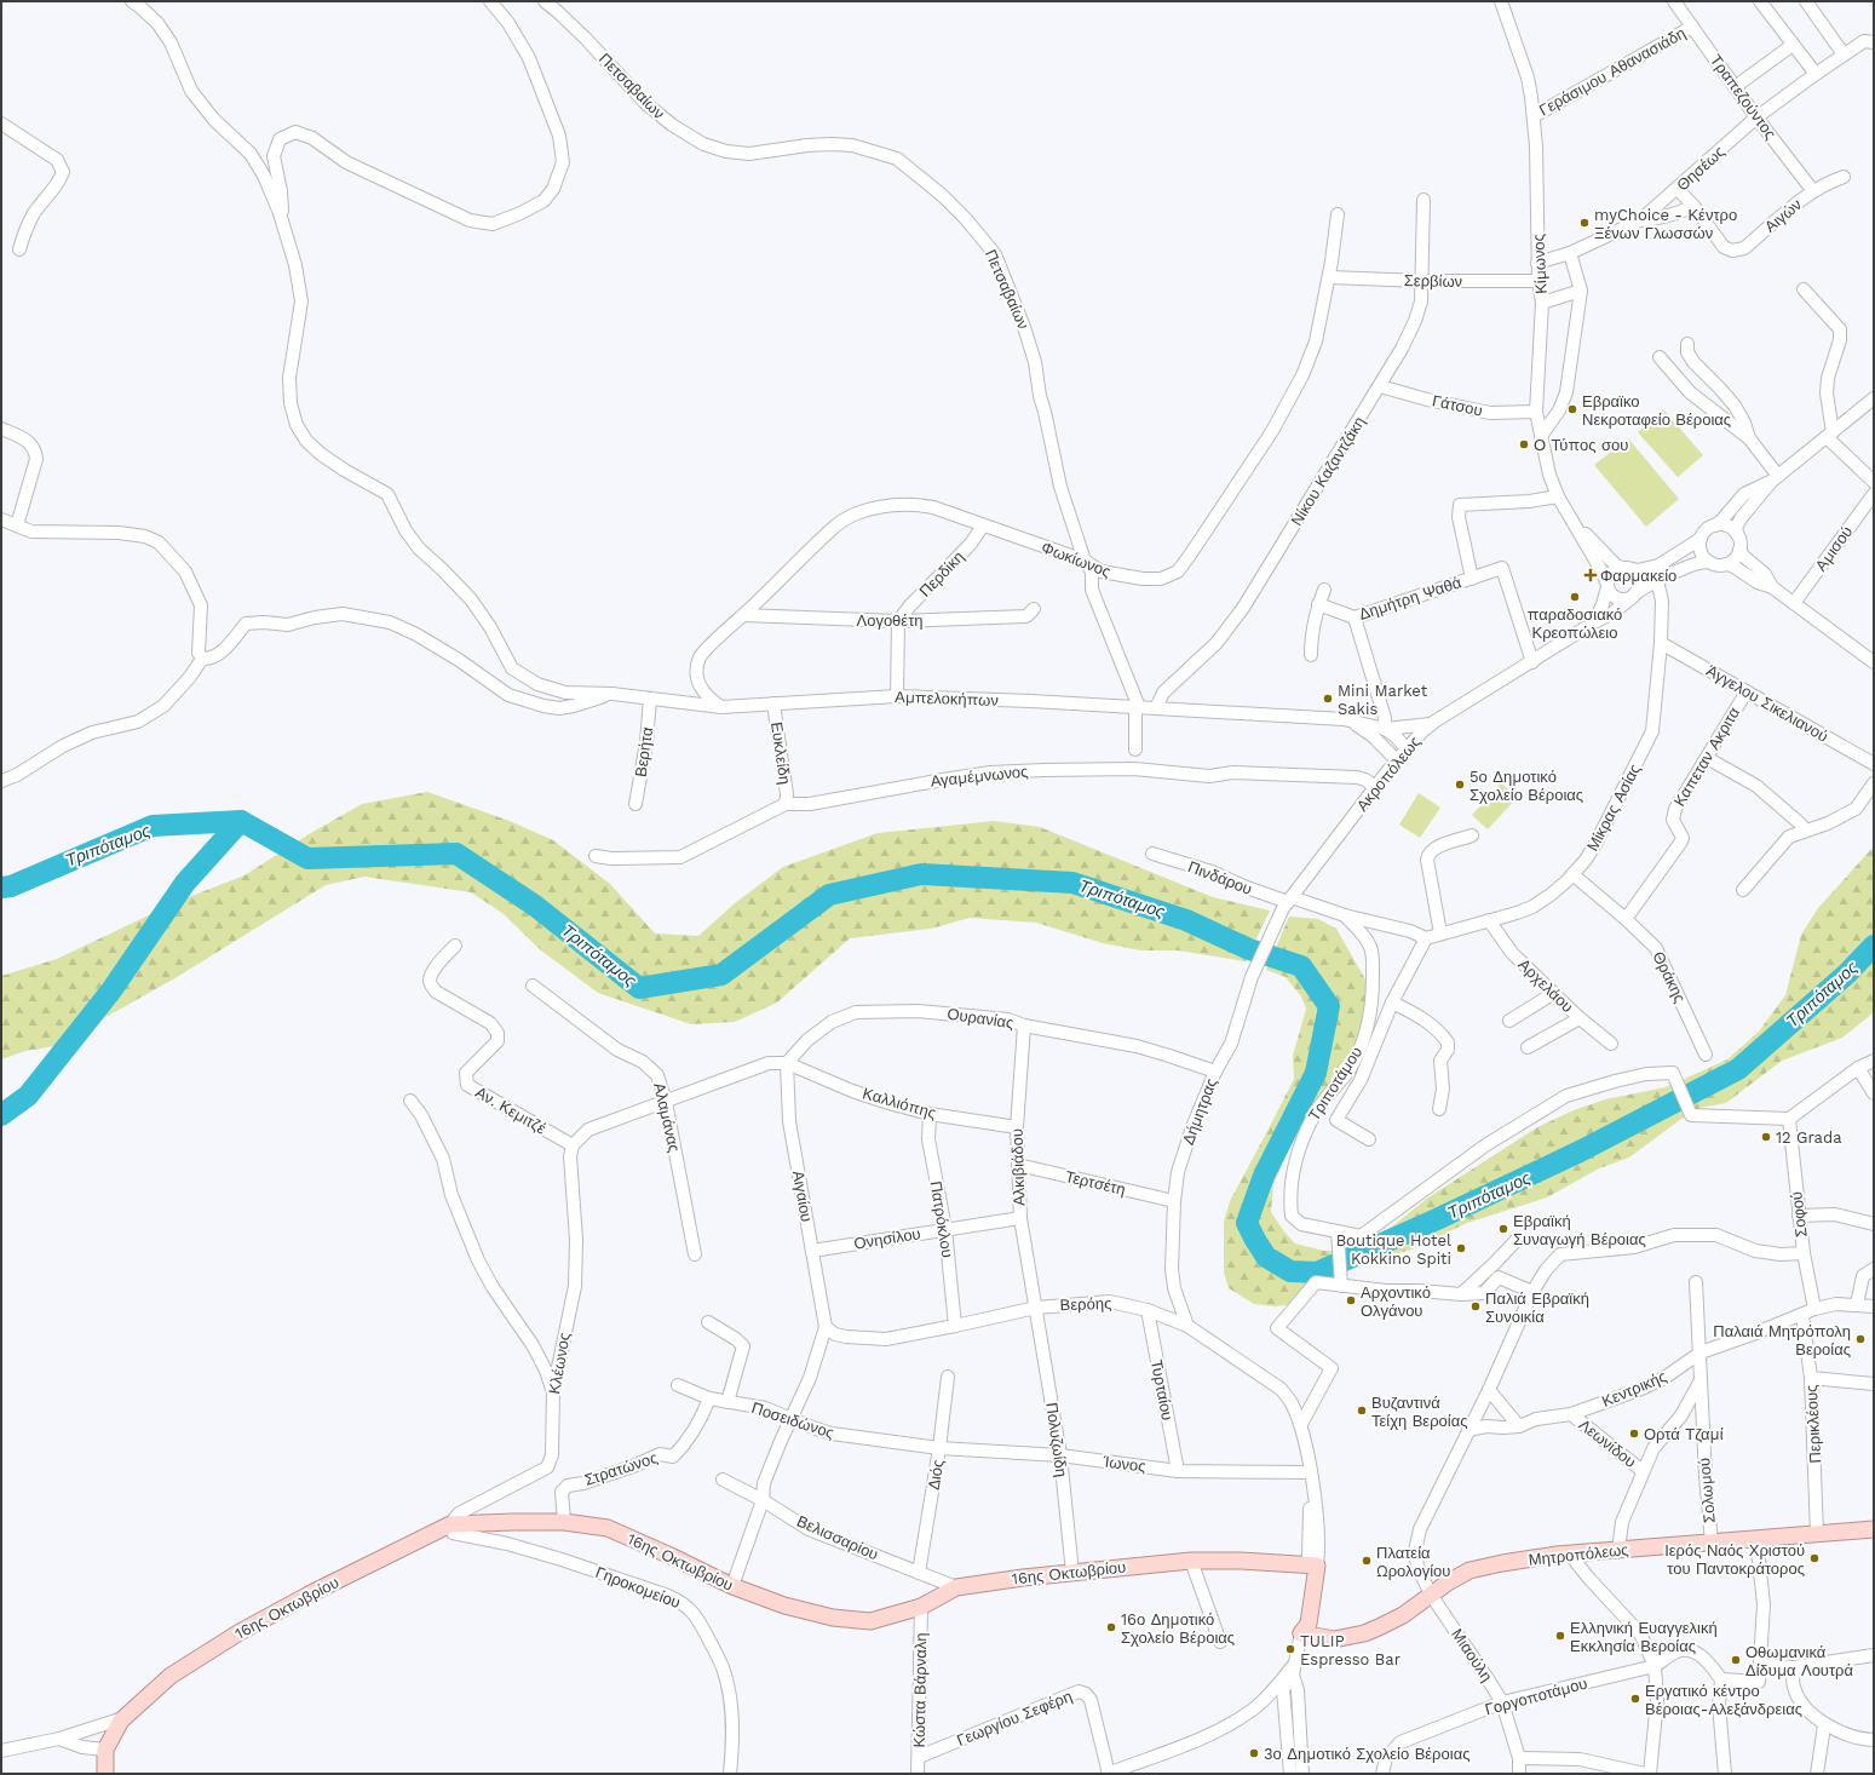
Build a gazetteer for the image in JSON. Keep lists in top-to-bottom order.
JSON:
{
  "streets": {
    "main road": ["Βερόης", "Μητροπόλεως", "16ης Οκτωβρίου"],
    "street": [
      "Γεράσιμου Αθανασιάδη",
      "Πετσαβαίων",
      "Τραπεζούντος",
      "Θησέως",
      "Αιγών",
      "Κίμωνος",
      "Σερβίων",
      "Γάτσου",
      "Νίκου Καζαντζάκη",
      "Αμισού",
      "Φωκίωνος",
      "Περδίκη",
      "Δημήτρη Ψαθά",
      "Λογοθέτη",
      "Αμπελοκήπων",
      "Άγγελου Σικελιανού",
      "Βερήτα",
      "Ευκλείδη",
      "Καπεταν Ακριτα",
      "Ακροπόλεως",
      "Αγαμέμνωνος",
      "Μίκρας Ασίας",
      "Πινδάρου",
      "Θράκης",
      "Αρχελάου",
      "Ουρανίας",
      "Τριποτάμου",
      "Καλλιόπης",
      "Αν. Κεμιτζέ",
      "Δήμητρας",
      "Αλαμάνας",
      "Αλκιβιάδου",
      "Τερτσέτη",
      "Αιγαίου",
      "Σοφού",
      "Πατρόκλου",
      "Ονησίλου",
      "Κλέωνος",
      "Κεντρικής",
      "Τυρταίου",
      "Ποσειδώνος",
      "Περικλέους",
      "Πολυζωίδη",
      "Λεωνίδου",
      "Ίωνος",
      "Στρατώνος",
      "Διός",
      "Σολωμού",
      "Βελισσαρίου",
      "Γηροκομείου",
      "Μιαούλη",
      "Κώστα Βάρναλη",
      "Γοργοποτάμου",
      "Γεωργίου Σεφέρη"
    ]
  },
  "crossings": [
    ["Γεράσιμου Αθανασιάδη", "Τραπεζούντος"],
    ["Γεράσιμου Αθανασιάδη", "Κίμωνος"],
    ["Πετσαβαίων", "Φωκίωνος"],
    ["Πετσαβαίων", "Αμπελοκήπων"],
    ["Τραπεζούντος", "Θησέως"],
    ["Τραπεζούντος", "Αιγών"],
    ["Θησέως", "Κίμωνος"],
    ["Κίμωνος", "Σερβίων"],
    ["Κίμωνος", "Γάτσου"],
    ["Κίμωνος", "Ακροπόλεως"],
    ["Σερβίων", "Νίκου Καζαντζάκη"],
    ["Σερβίων", "Φωκίωνος"],
    ["Γάτσου", "Νίκου Καζαντζάκη"],
    ["Νίκου Καζαντζάκη", "Αμπελοκήπων"],
    ["Φωκίωνος", "Περδίκη"],
    ["Φωκίωνος", "Λογοθέτη"],
    ["Φωκίωνος", "Αμπελοκήπων"],
    ["Περδίκη", "Λογοθέτη"],
    ["Δημήτρη Ψαθά", "Ακροπόλεως"],
    ["Αμπελοκήπων", "Βερήτα"],
    ["Αμπελοκήπων", "Ευκλείδη"],
    ["Άγγελου Σικελιανού", "Καπεταν Ακριτα"],
    ["Άγγελου Σικελιανού", "Μίκρας Ασίας"],
    ["Ευκλείδη", "Αγαμέμνωνος"],
    ["Καπεταν Ακριτα", "Θράκης"],
    ["Ακροπόλεως", "Αγαμέμνωνος"],
    ["Ακροπόλεως", "Μίκρας Ασίας"],
    ["Ακροπόλεως", "Πινδάρου"],
    ["Ακροπόλεως", "Δήμητρας"],
    ["Μίκρας Ασίας", "Θράκης"],
    ["Μίκρας Ασίας", "Αρχελάου"],
    ["Μίκρας Ασίας", "Τριποτάμου"],
    ["Πινδάρου", "Δήμητρας"],
    ["Ουρανίας", "Καλλιόπης"],
    ["Ουρανίας", "Δήμητρας"],
    ["Ουρανίας", "Αλκιβιάδου"],
    ["Ουρανίας", "Αιγαίου"],
    ["Τριποτάμου", "Σοφού"],
    ["Καλλιόπης", "Αλκιβιάδου"],
    ["Καλλιόπης", "Αιγαίου"],
    ["Καλλιόπης", "Πατρόκλου"],
    ["Αν. Κεμιτζέ", "Κλέωνος"],
    ["Δήμητρας", "Τερτσέτη"],
    ["Δήμητρας", "Βερόης"],
    ["Αλκιβιάδου", "Τερτσέτη"],
    ["Αλκιβιάδου", "Ονησίλου"],
    ["Αλκιβιάδου", "Βερόης"],
    ["Αλκιβιάδου", "Πολυζωίδη"],
    ["Αιγαίου", "Ονησίλου"],
    ["Αιγαίου", "Βερόης"],
    ["Σοφού", "Κεντρικής"],
    ["Σοφού", "Μιαούλη"],
    ["Πατρόκλου", "Ονησίλου"],
    ["Πατρόκλου", "Βερόης"],
    ["Βερόης", "Τυρταίου"],
    ["Βερόης", "Πολυζωίδη"],
    ["Βερόης", "Ίωνος"],
    ["Βερόης", "Μητροπόλεως"],
    ["Βερόης", "16ης Οκτωβρίου"],
    ["Κλέωνος", "16ης Οκτωβρίου"],
    ["Κλέωνος", "Γηροκομείου"],
    ["Κεντρικής", "Περικλέους"],
    ["Κεντρικής", "Λεωνίδου"],
    ["Κεντρικής", "Σολωμού"],
    ["Κεντρικής", "Μιαούλη"],
    ["Τυρταίου", "Ίωνος"],
    ["Ποσειδώνος", "Ίωνος"],
    ["Ποσειδώνος", "Στρατώνος"],
    ["Ποσειδώνος", "Διός"],
    ["Περικλέους", "Μητροπόλεως"],
    ["Πολυζωίδη", "Ίωνος"],
    ["Πολυζωίδη", "16ης Οκτωβρίου"],
    ["Ίωνος", "Διός"],
    ["Στρατώνος", "16ης Οκτωβρίου"],
    ["Διός", "Βελισσαρίου"],
    ["Σολωμού", "Μητροπόλεως"],
    ["Βελισσαρίου", "16ης Οκτωβρίου"],
    ["Μητροπόλεως", "Μιαούλη"],
    ["16ης Οκτωβρίου", "Γηροκομείου"],
    ["16ης Οκτωβρίου", "Κώστα Βάρναλη"],
    ["Μιαούλη", "Γοργοποτάμου"],
    ["Κώστα Βάρναλη", "Γεωργίου Σεφέρη"]
  ],
  "water": ["Τριπόταμος"],
  "places": {
    "other": [
      "myChoice - Κέντρο Ξένων Γλωσσών",
      "Εβραϊκο Νεκροταφείο Βέροιας",
      "Ο Τύπος σου",
      "παραδοσιακό Κρεοπώλειο",
      "Mini Market Sakis",
      "5ο Δημοτικό Σχολείο Βέροιας",
      "12 Grada",
      "Εβραϊκή Συναγωγή Βέροιας",
      "Boutique Hotel Kokkino Spiti",
      "Αρχοντικό Ολγάνου",
      "Παλιά Εβραϊκή Συνοικία",
      "Παλαιά Μητρόπολη Βεροίας",
      "Βυζαντινά Τείχη Βεροίας",
      "Ορτά Τζαμί",
      "Ιερός Ναός Χριστού του Παντοκράτορος",
      "Πλατεία Ωρολογίου",
      "16ο Δημοτικό Σχολείο Βέροιας",
      "Ελληνική Ευαγγελική Εκκλησία Βεροίας",
      "TULIP Espresso Bar",
      "Οθωμανικά Δίδυμα Λουτρά",
      "Εργατικό κέντρο Βέροιας-Αλεξάνδρειας",
      "3ο Δημοτικό Σχολείο Βέροιας"
    ],
    "health": ["Φαρμακείο"]
  }
}
